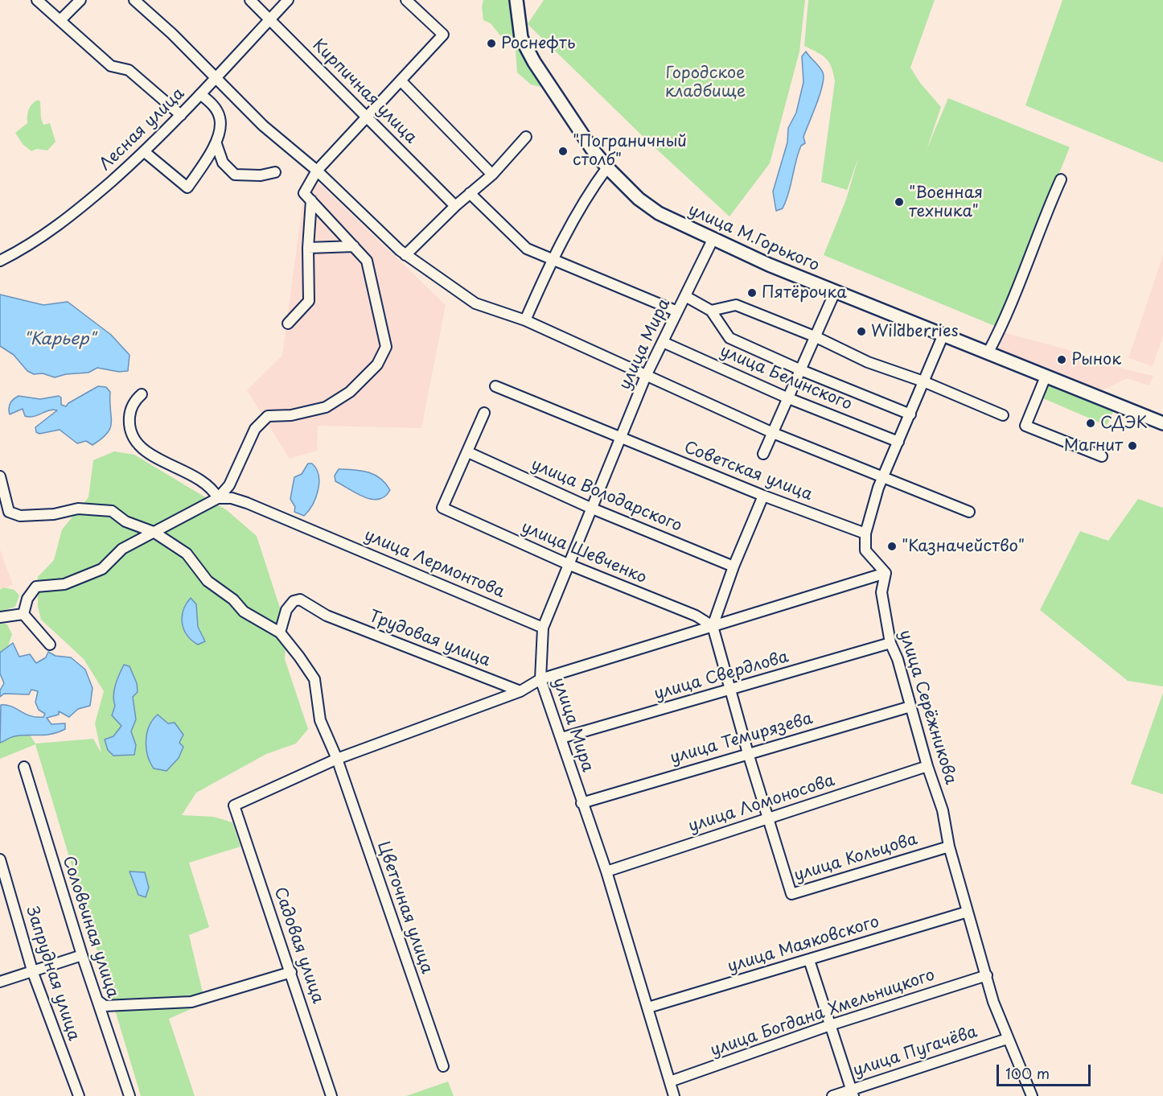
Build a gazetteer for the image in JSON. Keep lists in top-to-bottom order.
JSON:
{
  "streets": {
    "main road": ["улица М.Горького"],
    "street": [
      "Кирпичная улица",
      "Лесная улица",
      "улица Мира",
      "улица Белинского",
      "Советская улица",
      "улица Володарского",
      "улица Шевченко",
      "улица Лермонтова",
      "Трудовая улица",
      "улица Свердлова",
      "улица Серёжникова",
      "улица Темирязева",
      "улица Ломоносова",
      "улица Кольцова",
      "Цветочная улица",
      "Соловьиная улица",
      "улица Маяковского",
      "Садовая улица",
      "Запрудная улица",
      "улица Богдана Хмельницкого",
      "улица Пугачёва"
    ]
  },
  "crossings": [
    ["Кирпичная улица", "Лесная улица"],
    ["улица М.Горького", "улица Мира"],
    ["улица Мира", "улица Белинского"],
    ["улица Мира", "Советская улица"],
    ["улица Мира", "улица Володарского"],
    ["улица Мира", "улица Шевченко"],
    ["улица Мира", "улица Лермонтова"],
    ["улица Мира", "улица Свердлова"],
    ["улица Мира", "улица Темирязева"],
    ["улица Мира", "улица Ломоносова"],
    ["улица Мира", "улица Маяковского"],
    ["улица Мира", "улица Богдана Хмельницкого"],
    ["улица Володарского", "улица Шевченко"],
    ["Трудовая улица", "Цветочная улица"],
    ["улица Свердлова", "улица Серёжникова"],
    ["улица Серёжникова", "улица Темирязева"],
    ["улица Серёжникова", "улица Ломоносова"],
    ["улица Серёжникова", "улица Кольцова"],
    ["улица Серёжникова", "улица Маяковского"],
    ["улица Серёжникова", "улица Богдана Хмельницкого"],
    ["улица Серёжникова", "улица Пугачёва"],
    ["улица Ломоносова", "улица Кольцова"],
    ["Цветочная улица", "Садовая улица"]
  ],
  "water": ["\"Карьер\""],
  "parks": ["Городское кладбище"],
  "places": [
    "Роснефть",
    "\"Пограничный столб\"",
    "\"Военная техника\"",
    "Пятёрочка",
    "Wildberries",
    "Рынок",
    "СДЭК",
    "Магнит",
    "\"Казначейство\""
  ],
  "scale_bar": "100 m"
}
